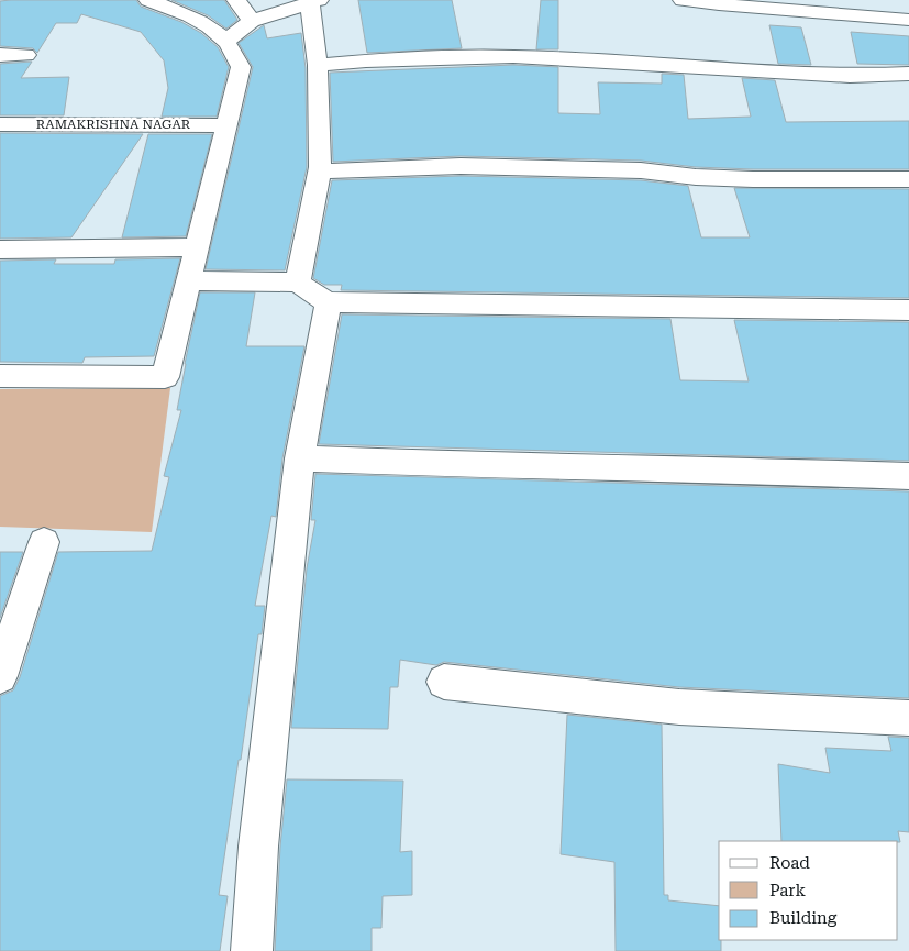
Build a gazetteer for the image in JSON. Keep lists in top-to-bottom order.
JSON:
{
  "streets": {
    "street": ["RAMAKRISHNA NAGAR"]
  },
  "legend": ["Road", "Park", "Building"]
}
